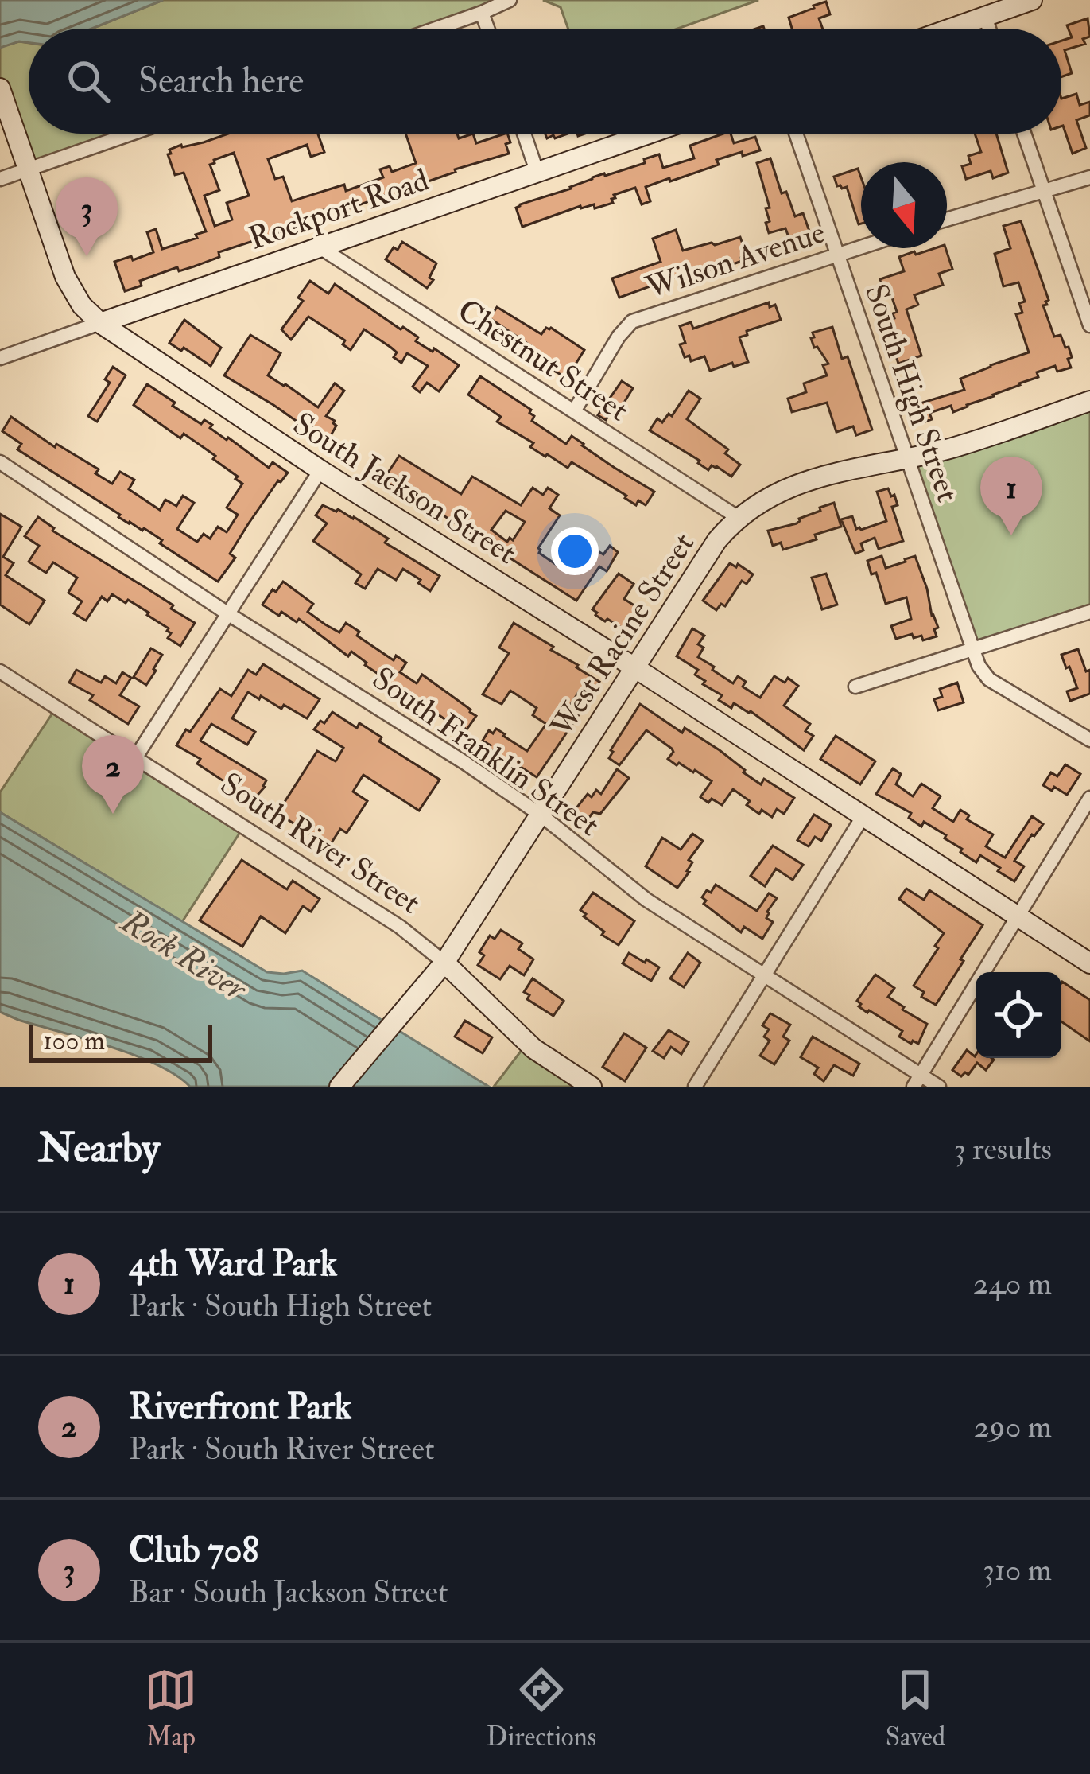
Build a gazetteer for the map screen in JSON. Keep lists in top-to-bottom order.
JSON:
{
  "streets": {
    "street": [
      "Rockport Road",
      "Wilson Avenue",
      "Chestnut Street",
      "South High Street",
      "South Jackson Street",
      "West Racine Street",
      "South Franklin Street",
      "South River Street"
    ]
  },
  "crossings": [
    ["Rockport Road", "Chestnut Street"],
    ["Rockport Road", "South Jackson Street"],
    ["Wilson Avenue", "Chestnut Street"],
    ["Wilson Avenue", "South High Street"],
    ["Chestnut Street", "West Racine Street"],
    ["South High Street", "West Racine Street"],
    ["South Jackson Street", "West Racine Street"],
    ["West Racine Street", "South Franklin Street"],
    ["West Racine Street", "South River Street"]
  ],
  "water": ["Rock River"],
  "scale_bar": "100 m",
  "north": "bottom",
  "page": {
    "search": "Search here",
    "pins": ["3", "1", "2"],
    "scale": "100 m",
    "heading": ["Nearby", "3 results"],
    "list": [
      {
        "mark": "1",
        "name": "4th Ward Park",
        "note": "Park · South High Street",
        "value": "240 m"
      },
      {
        "mark": "2",
        "name": "Riverfront Park",
        "note": "Park · South River Street",
        "value": "290 m"
      },
      {
        "mark": "3",
        "name": "Club 708",
        "note": "Bar · South Jackson Street",
        "value": "310 m"
      }
    ],
    "nav": ["Map", "Directions", "Saved"]
  }
}
